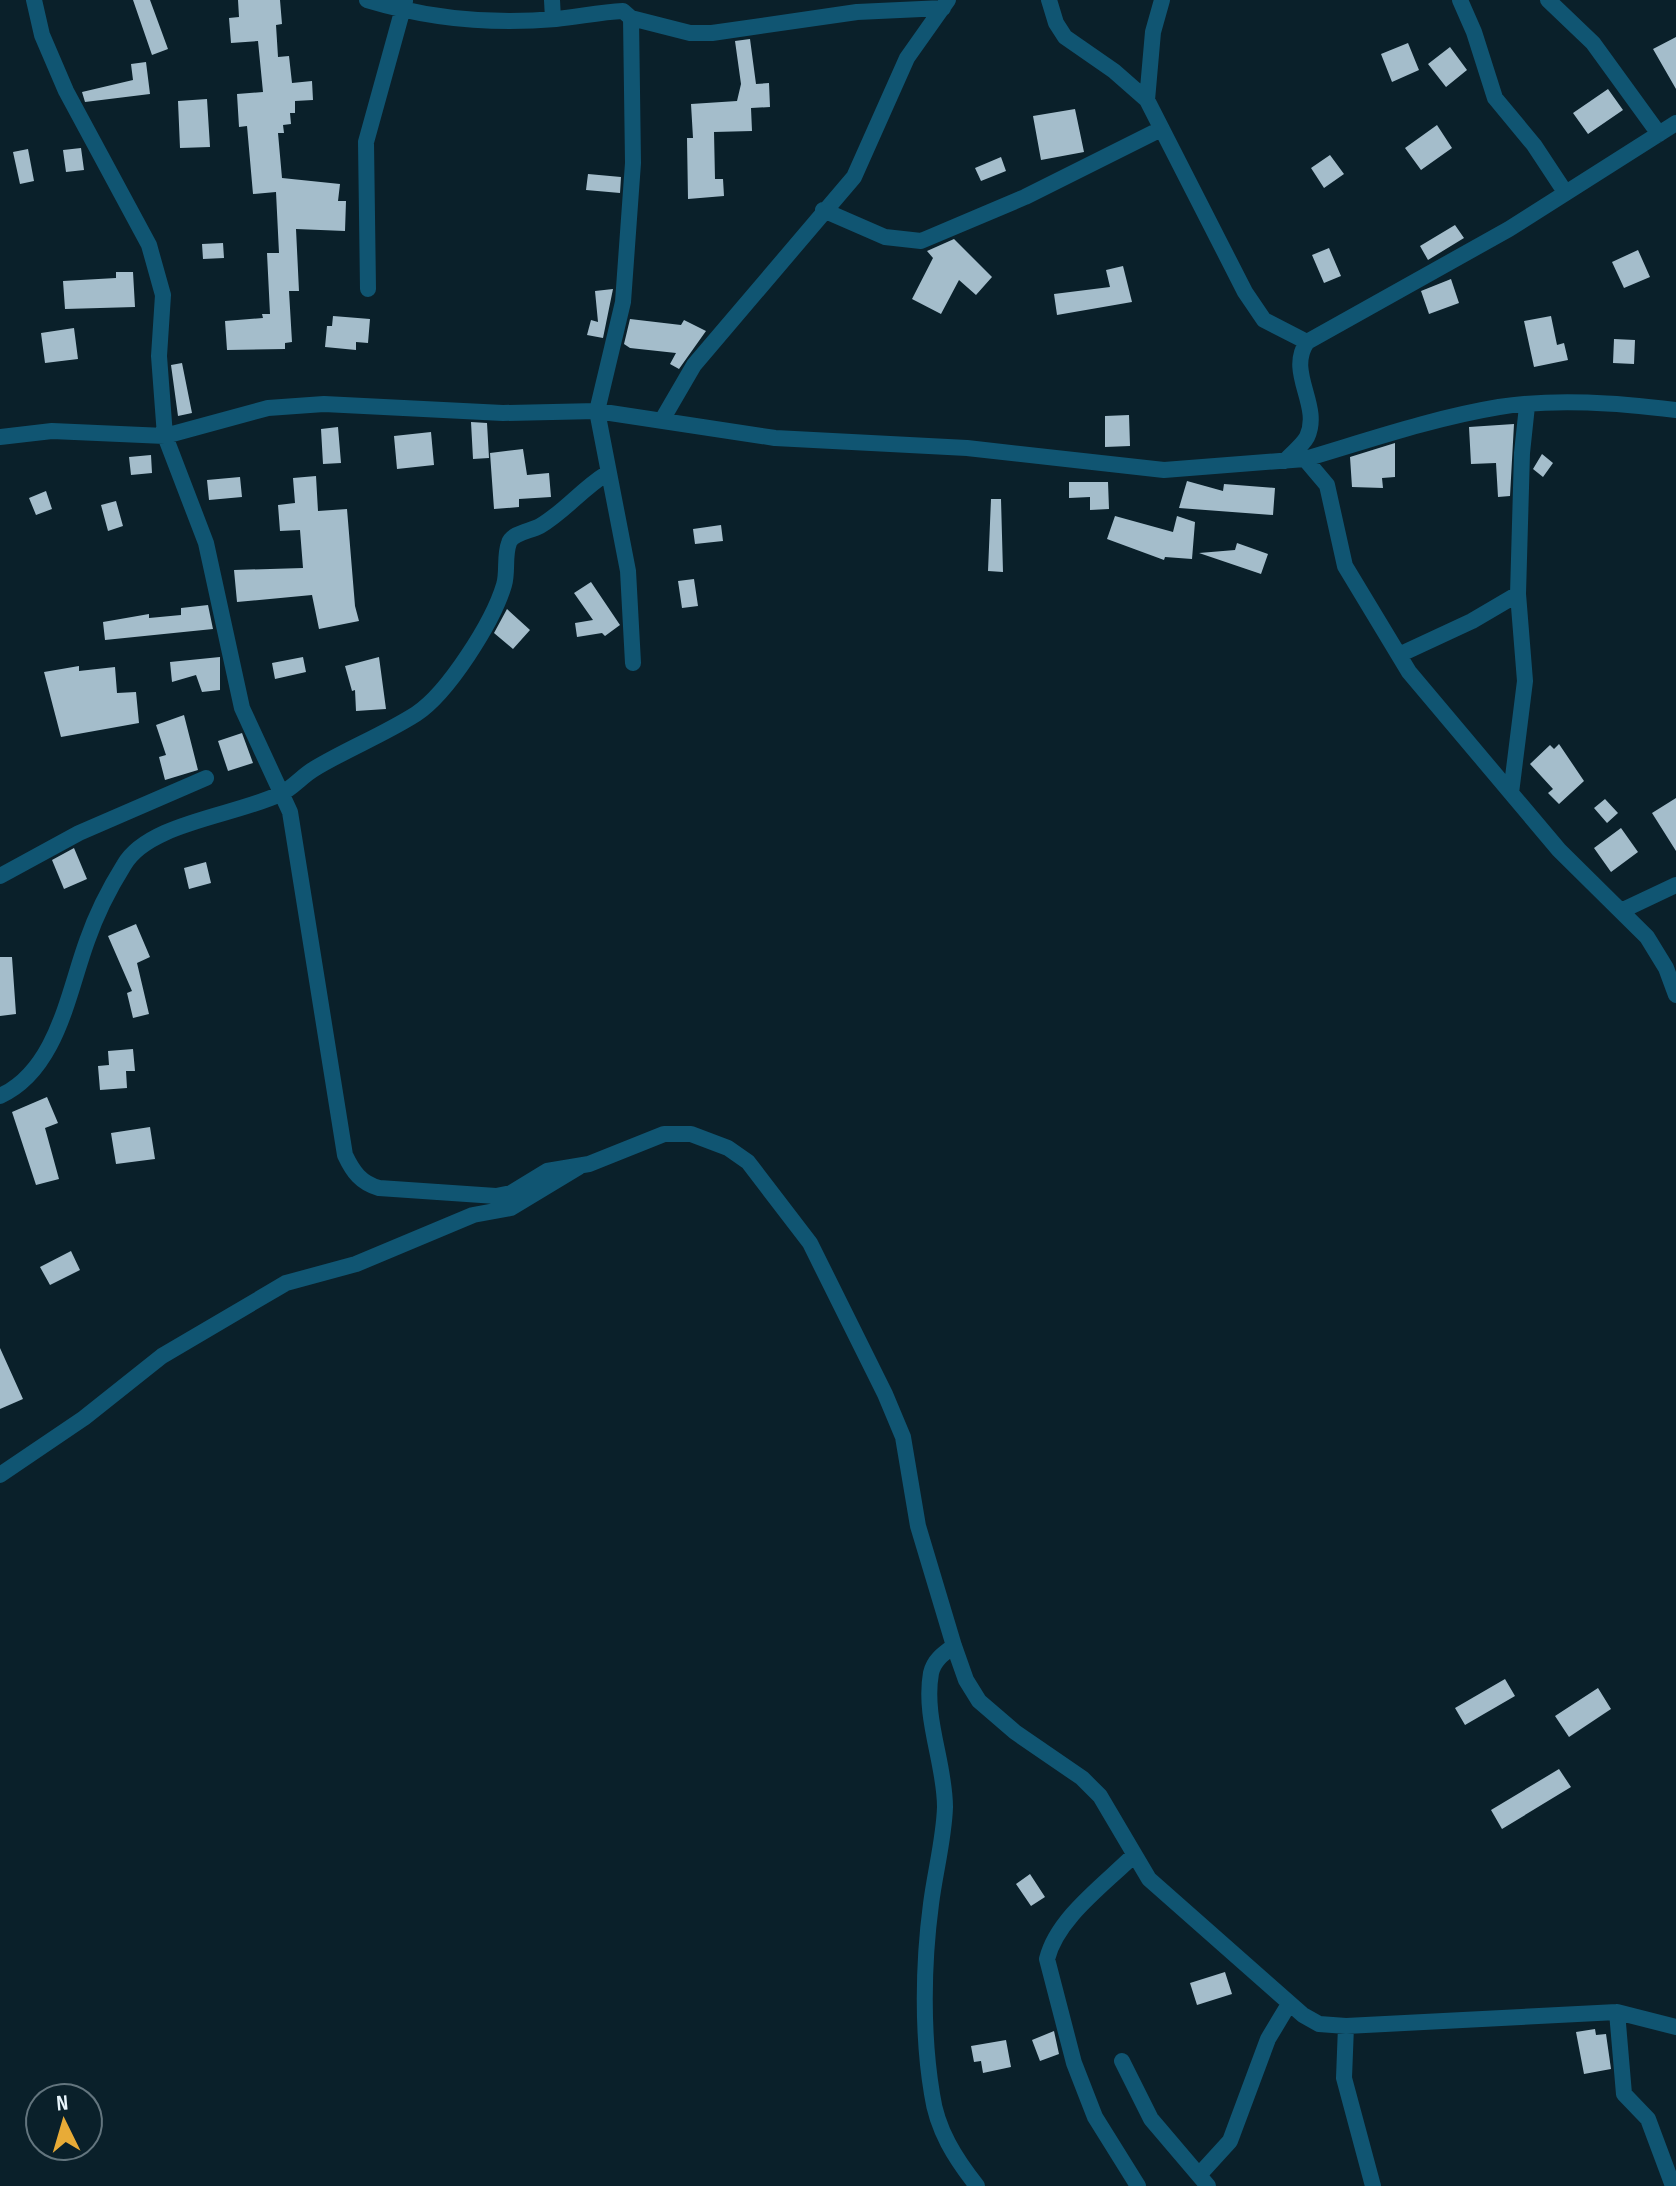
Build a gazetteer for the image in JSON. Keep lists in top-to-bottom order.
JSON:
{
  "north": "top"
}
